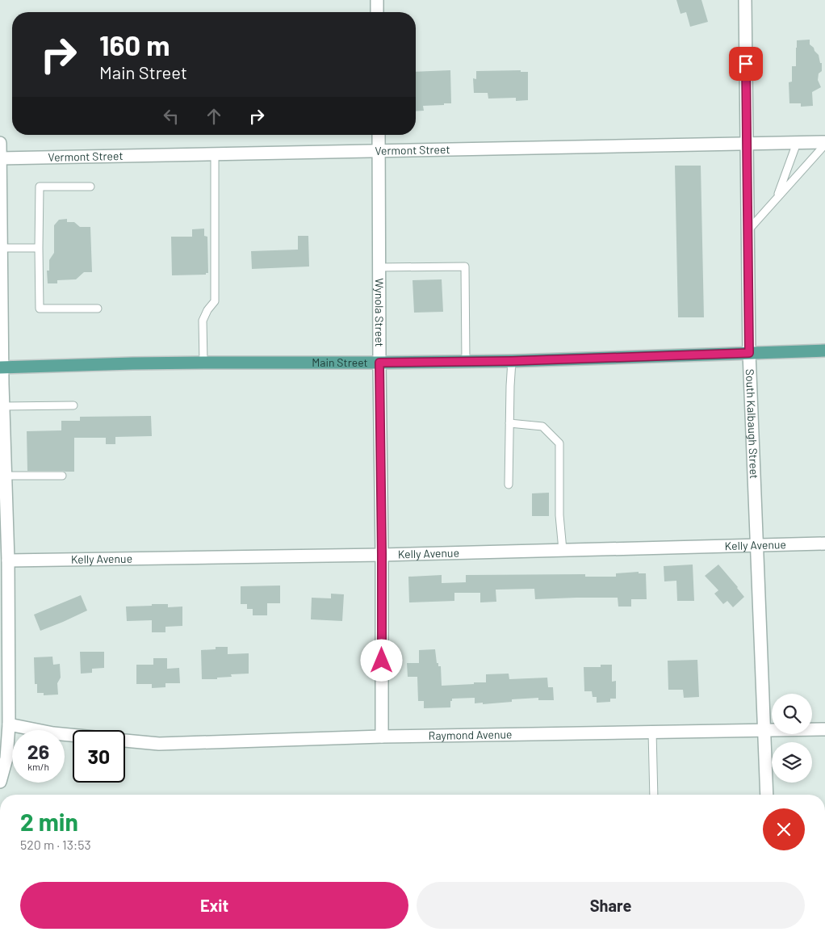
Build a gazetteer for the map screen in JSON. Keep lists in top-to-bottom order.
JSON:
{
  "streets": {
    "main road": ["Main Street"],
    "street": [
      "Vermont Street",
      "Wynola Street",
      "South Kalbaugh Street",
      "Kelly Avenue",
      "Raymond Avenue"
    ]
  },
  "crossings": [
    ["Vermont Street", "Wynola Street"],
    ["Vermont Street", "South Kalbaugh Street"],
    ["Wynola Street", "Main Street"],
    ["Wynola Street", "Kelly Avenue"],
    ["Wynola Street", "Raymond Avenue"],
    ["Main Street", "South Kalbaugh Street"],
    ["South Kalbaugh Street", "Kelly Avenue"],
    ["South Kalbaugh Street", "Raymond Avenue"]
  ],
  "page": {
    "turn": ["160 m", "Main Street"],
    "speed": "26 km/h",
    "limit": "30",
    "heading": ["2 min", "520 m · 13:53"],
    "buttons": ["Exit", "Share"]
  }
}
